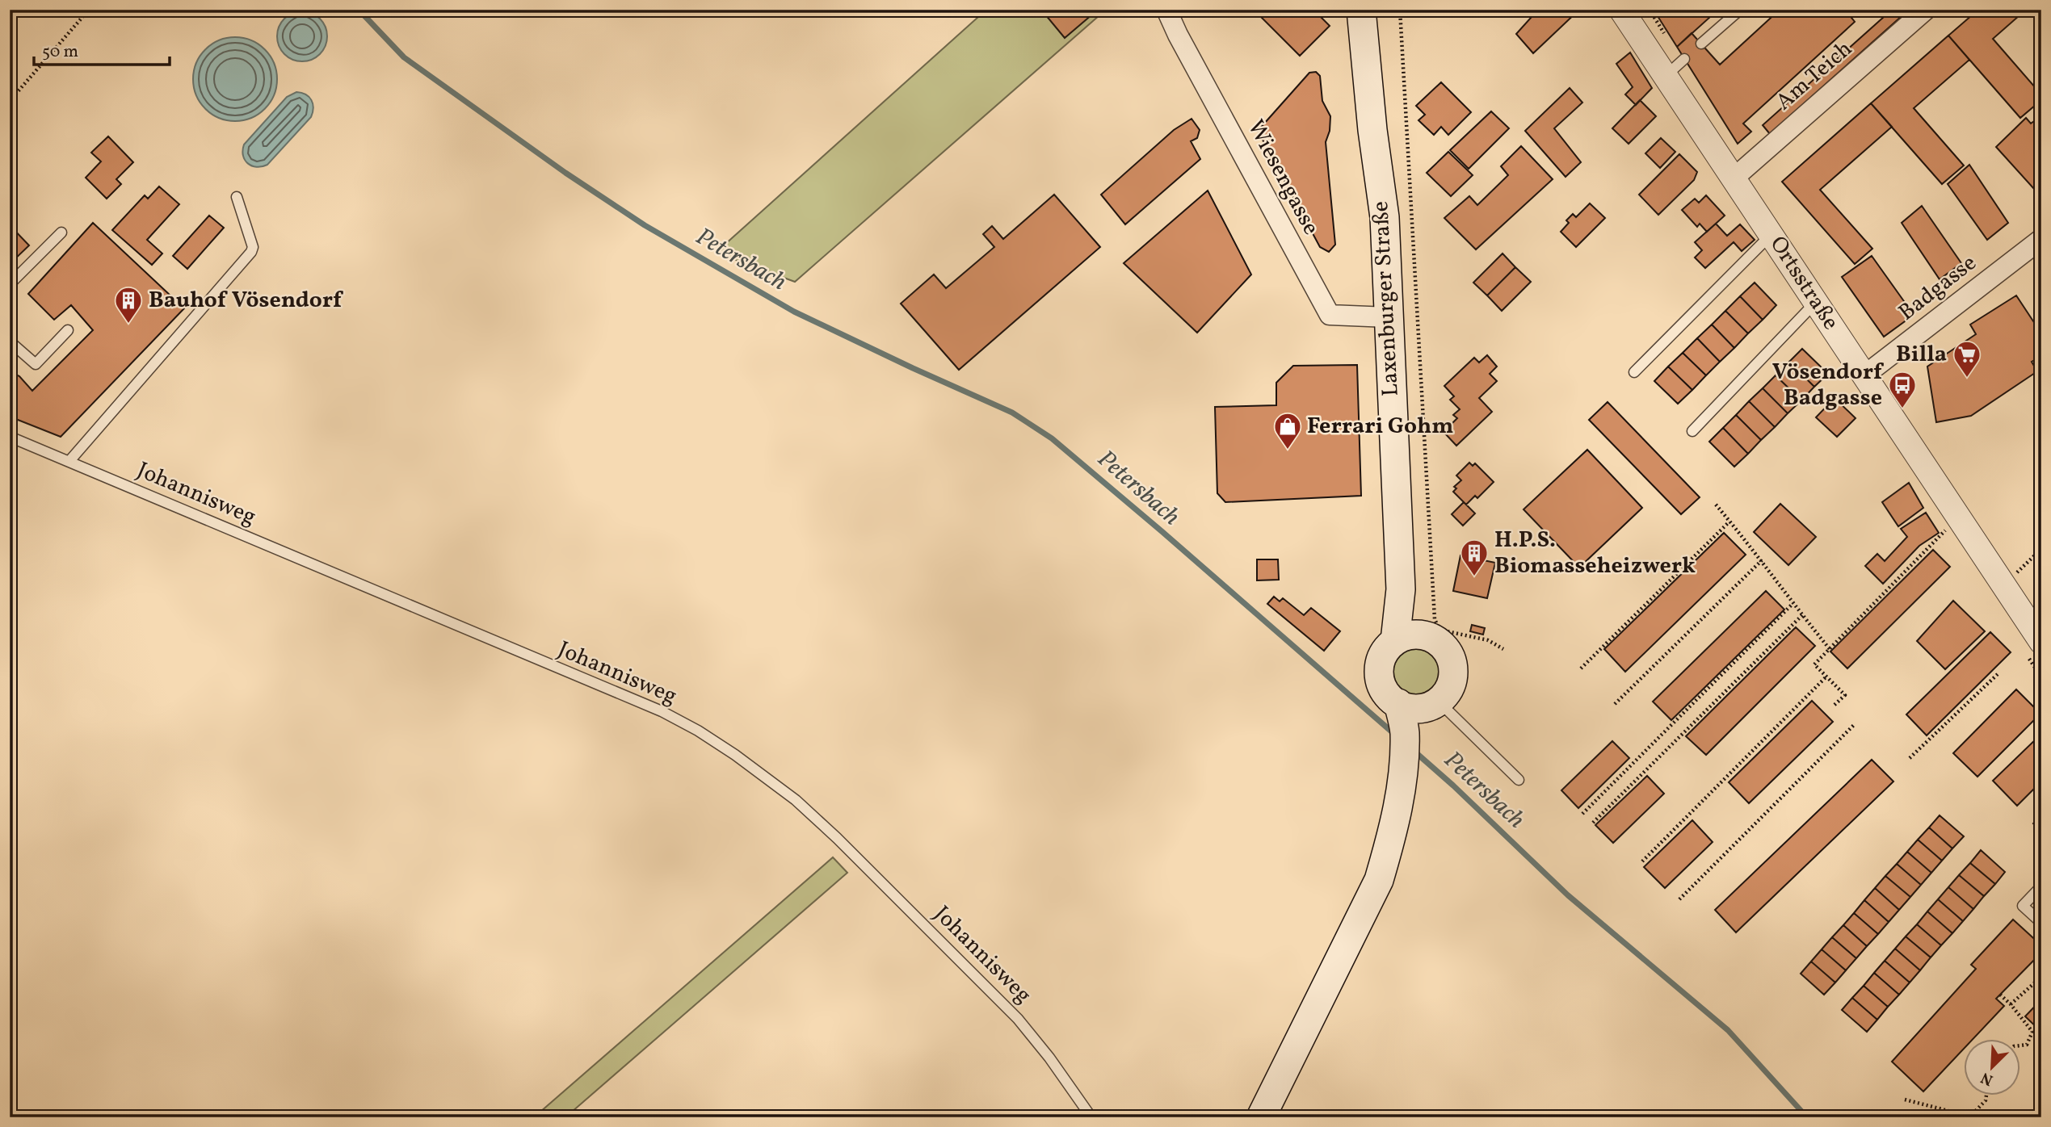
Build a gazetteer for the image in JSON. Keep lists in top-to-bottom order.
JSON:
{
  "streets": {
    "main road": ["Laxenburger Straße"],
    "street": [
      "Am Teich",
      "Wiesengasse",
      "Ortsstraße",
      "Badgasse"
    ],
    "lane": ["Johannisweg"]
  },
  "crossings": [
    ["Am Teich", "Ortsstraße"],
    ["Wiesengasse", "Laxenburger Straße"],
    ["Ortsstraße", "Badgasse"]
  ],
  "water": ["Petersbach"],
  "places": {
    "building": ["Bauhof Vösendorf", "H.P.S. Biomasseheizwerk"],
    "supermarket": ["Billa"],
    "bus stop": ["Vösendorf Badgasse"],
    "shop": ["Ferrari Gohm"]
  },
  "scale_bar": "50 m",
  "north": "bottom left"
}
